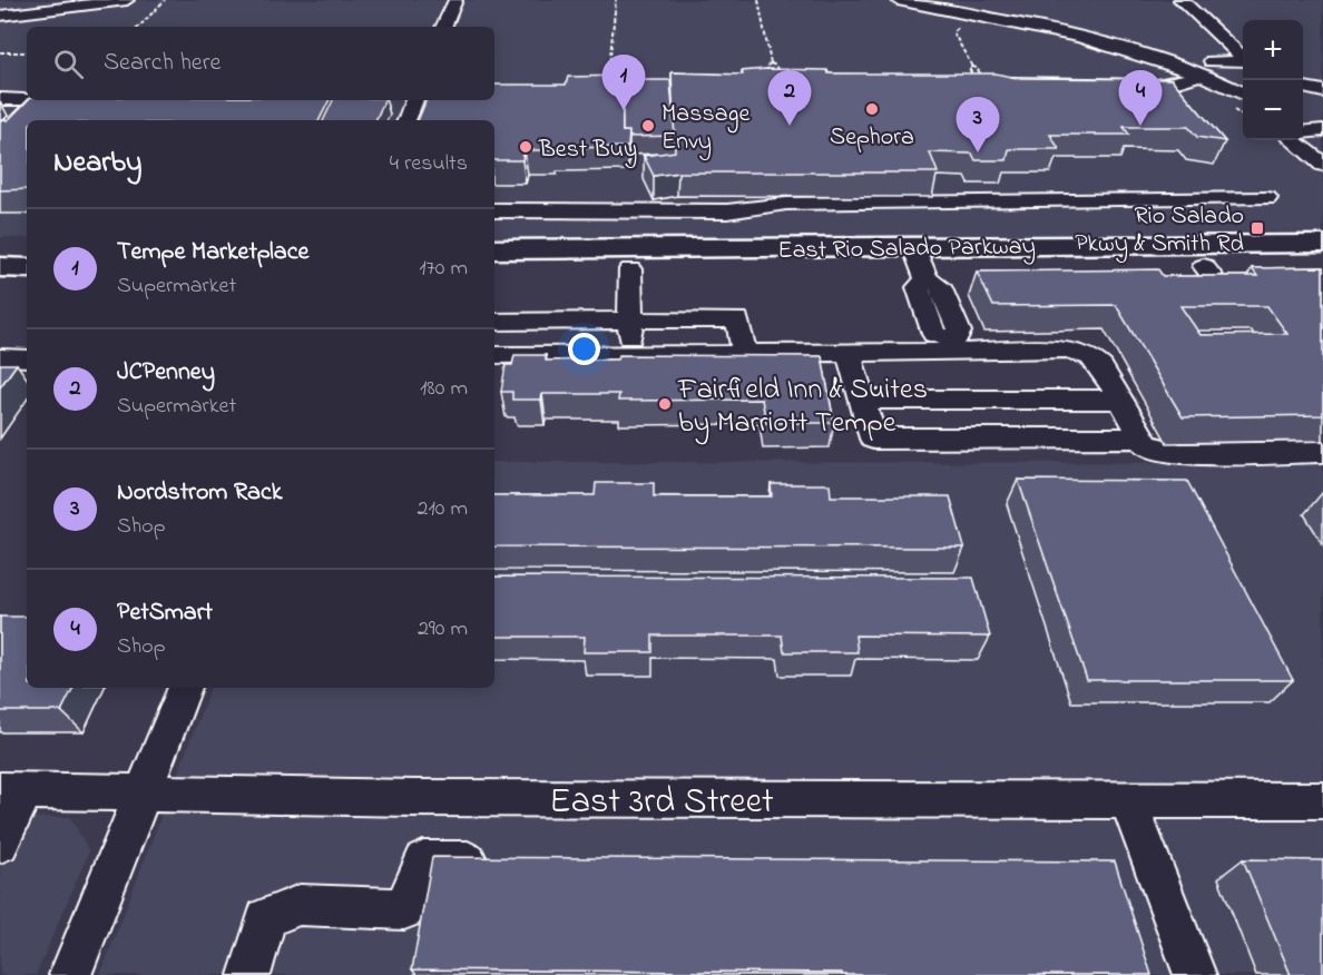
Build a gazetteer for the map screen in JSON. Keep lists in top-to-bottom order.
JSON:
{
  "streets": {
    "main road": ["East Rio Salado Parkway"],
    "street": ["East 3rd Street"]
  },
  "places": {
    "other": [
      "Sephora",
      "Massage Envy",
      "Best Buy",
      "Fairfield Inn & Suites by Marriott Tempe"
    ],
    "transit": ["Rio Salado Pkwy & Smith Rd"]
  },
  "page": {
    "map_buttons": ["+", "−"],
    "search": "Search here",
    "pins": [
      "1",
      "2",
      "4",
      "3"
    ],
    "heading": ["Nearby", "4 results"],
    "list": [
      {
        "mark": "1",
        "name": "Tempe Marketplace",
        "note": "Supermarket",
        "value": "170 m"
      },
      {
        "mark": "2",
        "name": "JCPenney",
        "note": "Supermarket",
        "value": "180 m"
      },
      {
        "mark": "3",
        "name": "Nordstrom Rack",
        "note": "Shop",
        "value": "210 m"
      },
      {
        "mark": "4",
        "name": "PetSmart",
        "note": "Shop",
        "value": "290 m"
      }
    ]
  }
}
